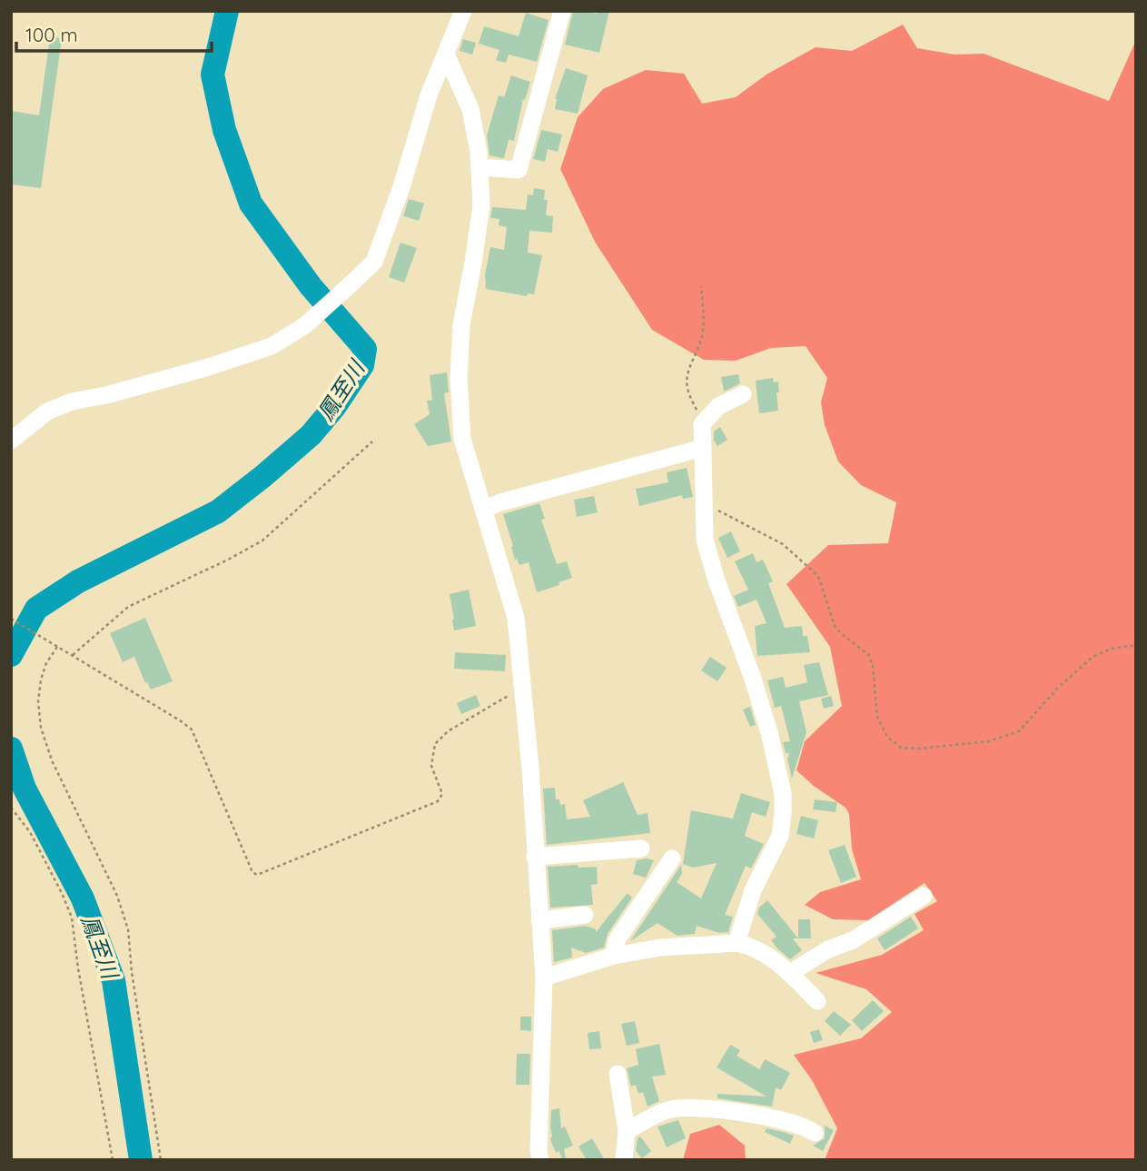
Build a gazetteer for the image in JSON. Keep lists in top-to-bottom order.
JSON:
{
  "water": ["鳳至川"],
  "scale_bar": "100 m"
}
